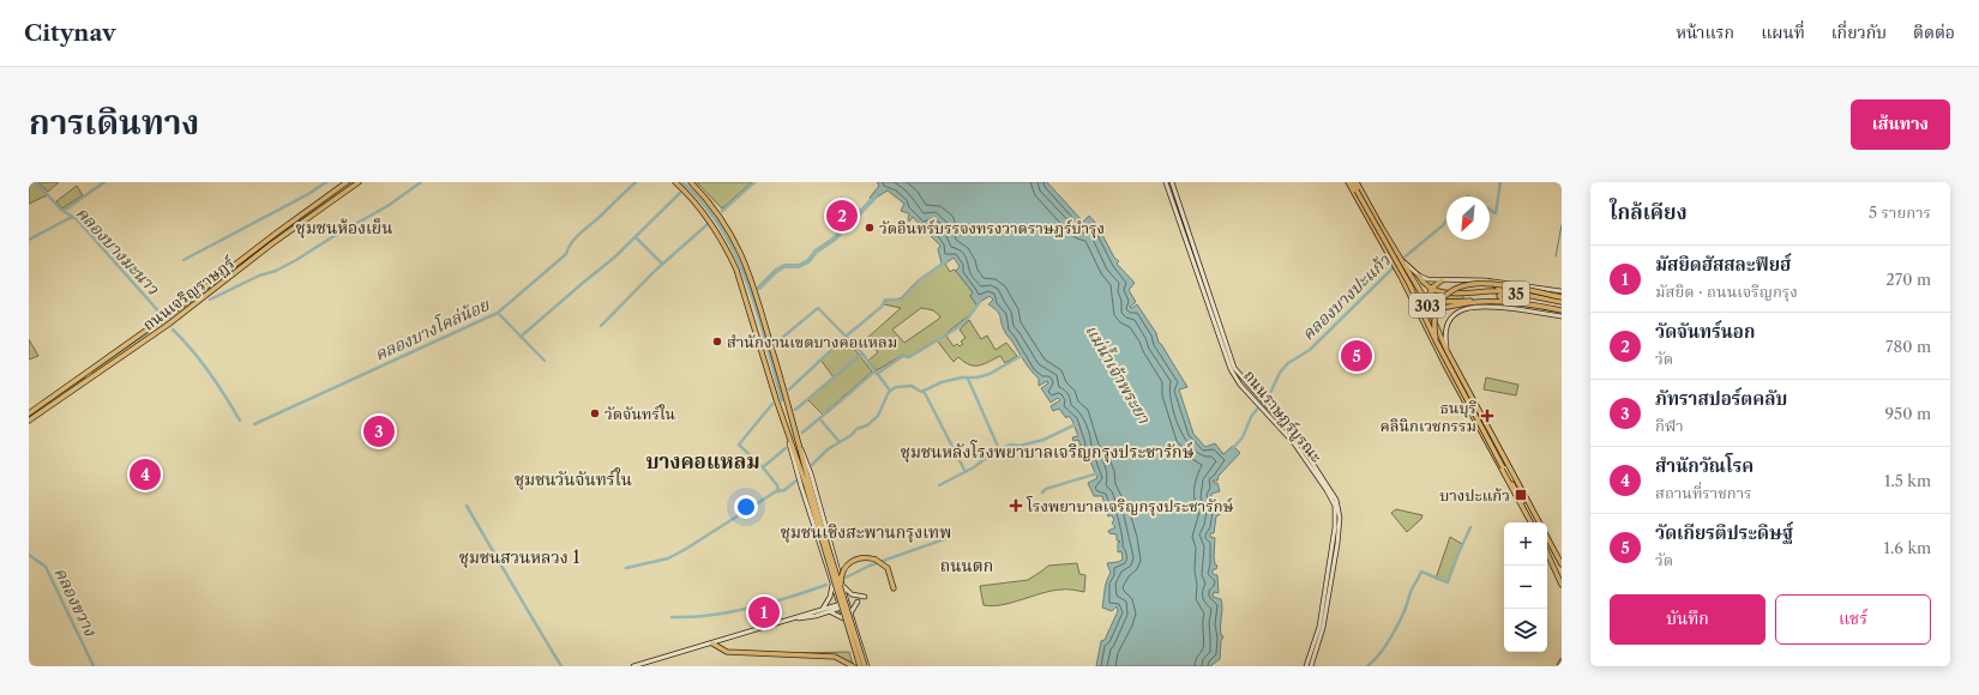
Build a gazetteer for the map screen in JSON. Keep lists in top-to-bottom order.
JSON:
{
  "streets": {
    "main road": [
      "ถนนเจริญราษฎร์",
      "35",
      "303",
      "ถนนราษฎร์บูรณะ"
    ]
  },
  "crossings": [
    ["35", "303"]
  ],
  "districts": [
    "ชุมชนห้องเย็น",
    "ชุมชนหลังโรงพยาบาลเจริญกรุงประชารักษ์",
    "บางคอแหลม",
    "ชุมชนวันจันทร์ใน",
    "ชุมชนเชิงสะพานกรุงเทพ",
    "ชุมชนสวนหลวง 1",
    "ถนนตก"
  ],
  "water": [
    "คลองบางมะนาว",
    "คลองบางปะแก้ว",
    "คลองบางโคล่น้อย",
    "แม่น้ำเจ้าพระยา",
    "คลองขวาง"
  ],
  "places": {
    "other": ["วัดอินทร์บรรจงทรงวาดราษฎร์บำรุง", "สำนักงานเขตบางคอแหลม", "วัดจันทร์ใน"],
    "health": ["ธนบุรี คลินิกเวชกรรม", "โรงพยาบาลเจริญกรุงประชารักษ์"],
    "transit": ["บางปะแก้ว"]
  },
  "north": "bottom left",
  "page": {
    "header": "Citynav",
    "nav": [
      "หน้าแรก",
      "แผนที่",
      "เกี่ยวกับ",
      "ติดต่อ"
    ],
    "title": "การเดินทาง",
    "buttons": [
      "เส้นทาง",
      ["บันทึก", "แชร์"]
    ],
    "heading": ["ใกล้เคียง", "5 รายการ"],
    "pins": [
      "2",
      "5",
      "3",
      "4",
      "1"
    ],
    "list": [
      {
        "mark": "1",
        "name": "มัสยิดฮัสสละฟียฮ์",
        "note": "มัสยิด · ถนนเจริญกรุง",
        "value": "270 m"
      },
      {
        "mark": "2",
        "name": "วัดจันทร์นอก",
        "note": "วัด",
        "value": "780 m"
      },
      {
        "mark": "3",
        "name": "ภัทราสปอร์ตคลับ",
        "note": "กีฬา",
        "value": "950 m"
      },
      {
        "mark": "4",
        "name": "สำนักวัณโรค",
        "note": "สถานที่ราชการ",
        "value": "1.5 km"
      },
      {
        "mark": "5",
        "name": "วัดเกียรติประดิษฐ์",
        "note": "วัด",
        "value": "1.6 km"
      }
    ],
    "map_buttons": ["+", "−"]
  }
}
